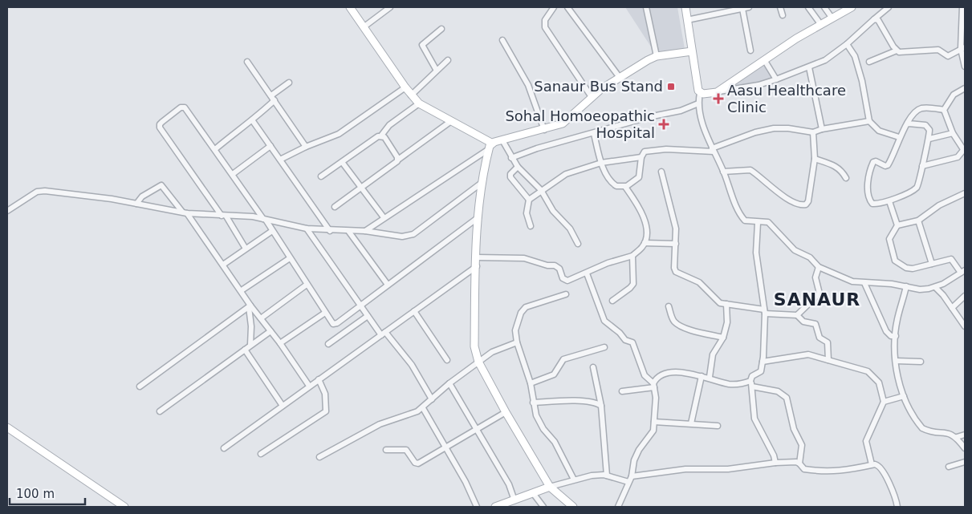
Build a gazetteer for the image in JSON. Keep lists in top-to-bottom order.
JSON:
{
  "districts": ["SANAUR"],
  "places": {
    "transit": ["Sanaur Bus Stand"],
    "health": ["Aasu Healthcare Clinic", "Sohal Homoeopathic Hospital"]
  },
  "scale_bar": "100 m"
}
